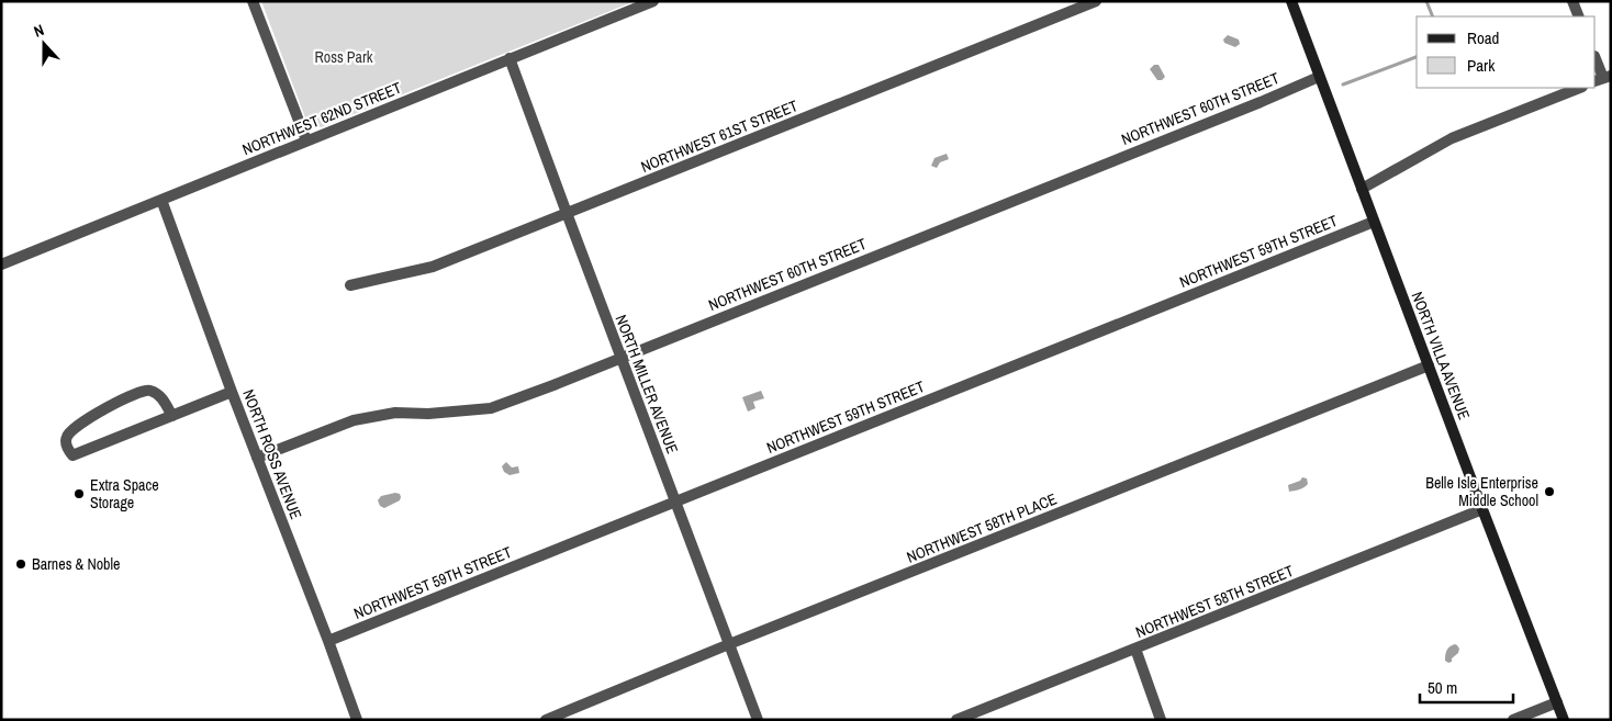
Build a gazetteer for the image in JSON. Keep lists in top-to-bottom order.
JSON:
{
  "streets": {
    "street": [
      "NORTHWEST 60TH STREET",
      "NORTHWEST 62ND STREET",
      "NORTHWEST 61ST STREET",
      "NORTHWEST 59TH STREET",
      "NORTH VILLA AVENUE",
      "NORTH MILLER AVENUE",
      "NORTH ROSS AVENUE",
      "NORTHWEST 58TH PLACE",
      "NORTHWEST 58TH STREET"
    ]
  },
  "crossings": [
    ["NORTHWEST 60TH STREET", "NORTH VILLA AVENUE"],
    ["NORTHWEST 60TH STREET", "NORTH MILLER AVENUE"],
    ["NORTHWEST 60TH STREET", "NORTH ROSS AVENUE"],
    ["NORTHWEST 62ND STREET", "NORTH MILLER AVENUE"],
    ["NORTHWEST 62ND STREET", "NORTH ROSS AVENUE"],
    ["NORTHWEST 61ST STREET", "NORTH MILLER AVENUE"],
    ["NORTHWEST 59TH STREET", "NORTH VILLA AVENUE"],
    ["NORTHWEST 59TH STREET", "NORTH MILLER AVENUE"],
    ["NORTHWEST 59TH STREET", "NORTH ROSS AVENUE"],
    ["NORTH VILLA AVENUE", "NORTHWEST 58TH PLACE"],
    ["NORTH VILLA AVENUE", "NORTHWEST 58TH STREET"],
    ["NORTH MILLER AVENUE", "NORTHWEST 58TH PLACE"]
  ],
  "parks": ["Ross Park"],
  "places": ["Belle Isle Enterprise Middle School", "Extra Space Storage", "Barnes & Noble"],
  "legend": ["Road", "Park"],
  "scale_bar": "50 m",
  "north": "top"
}
